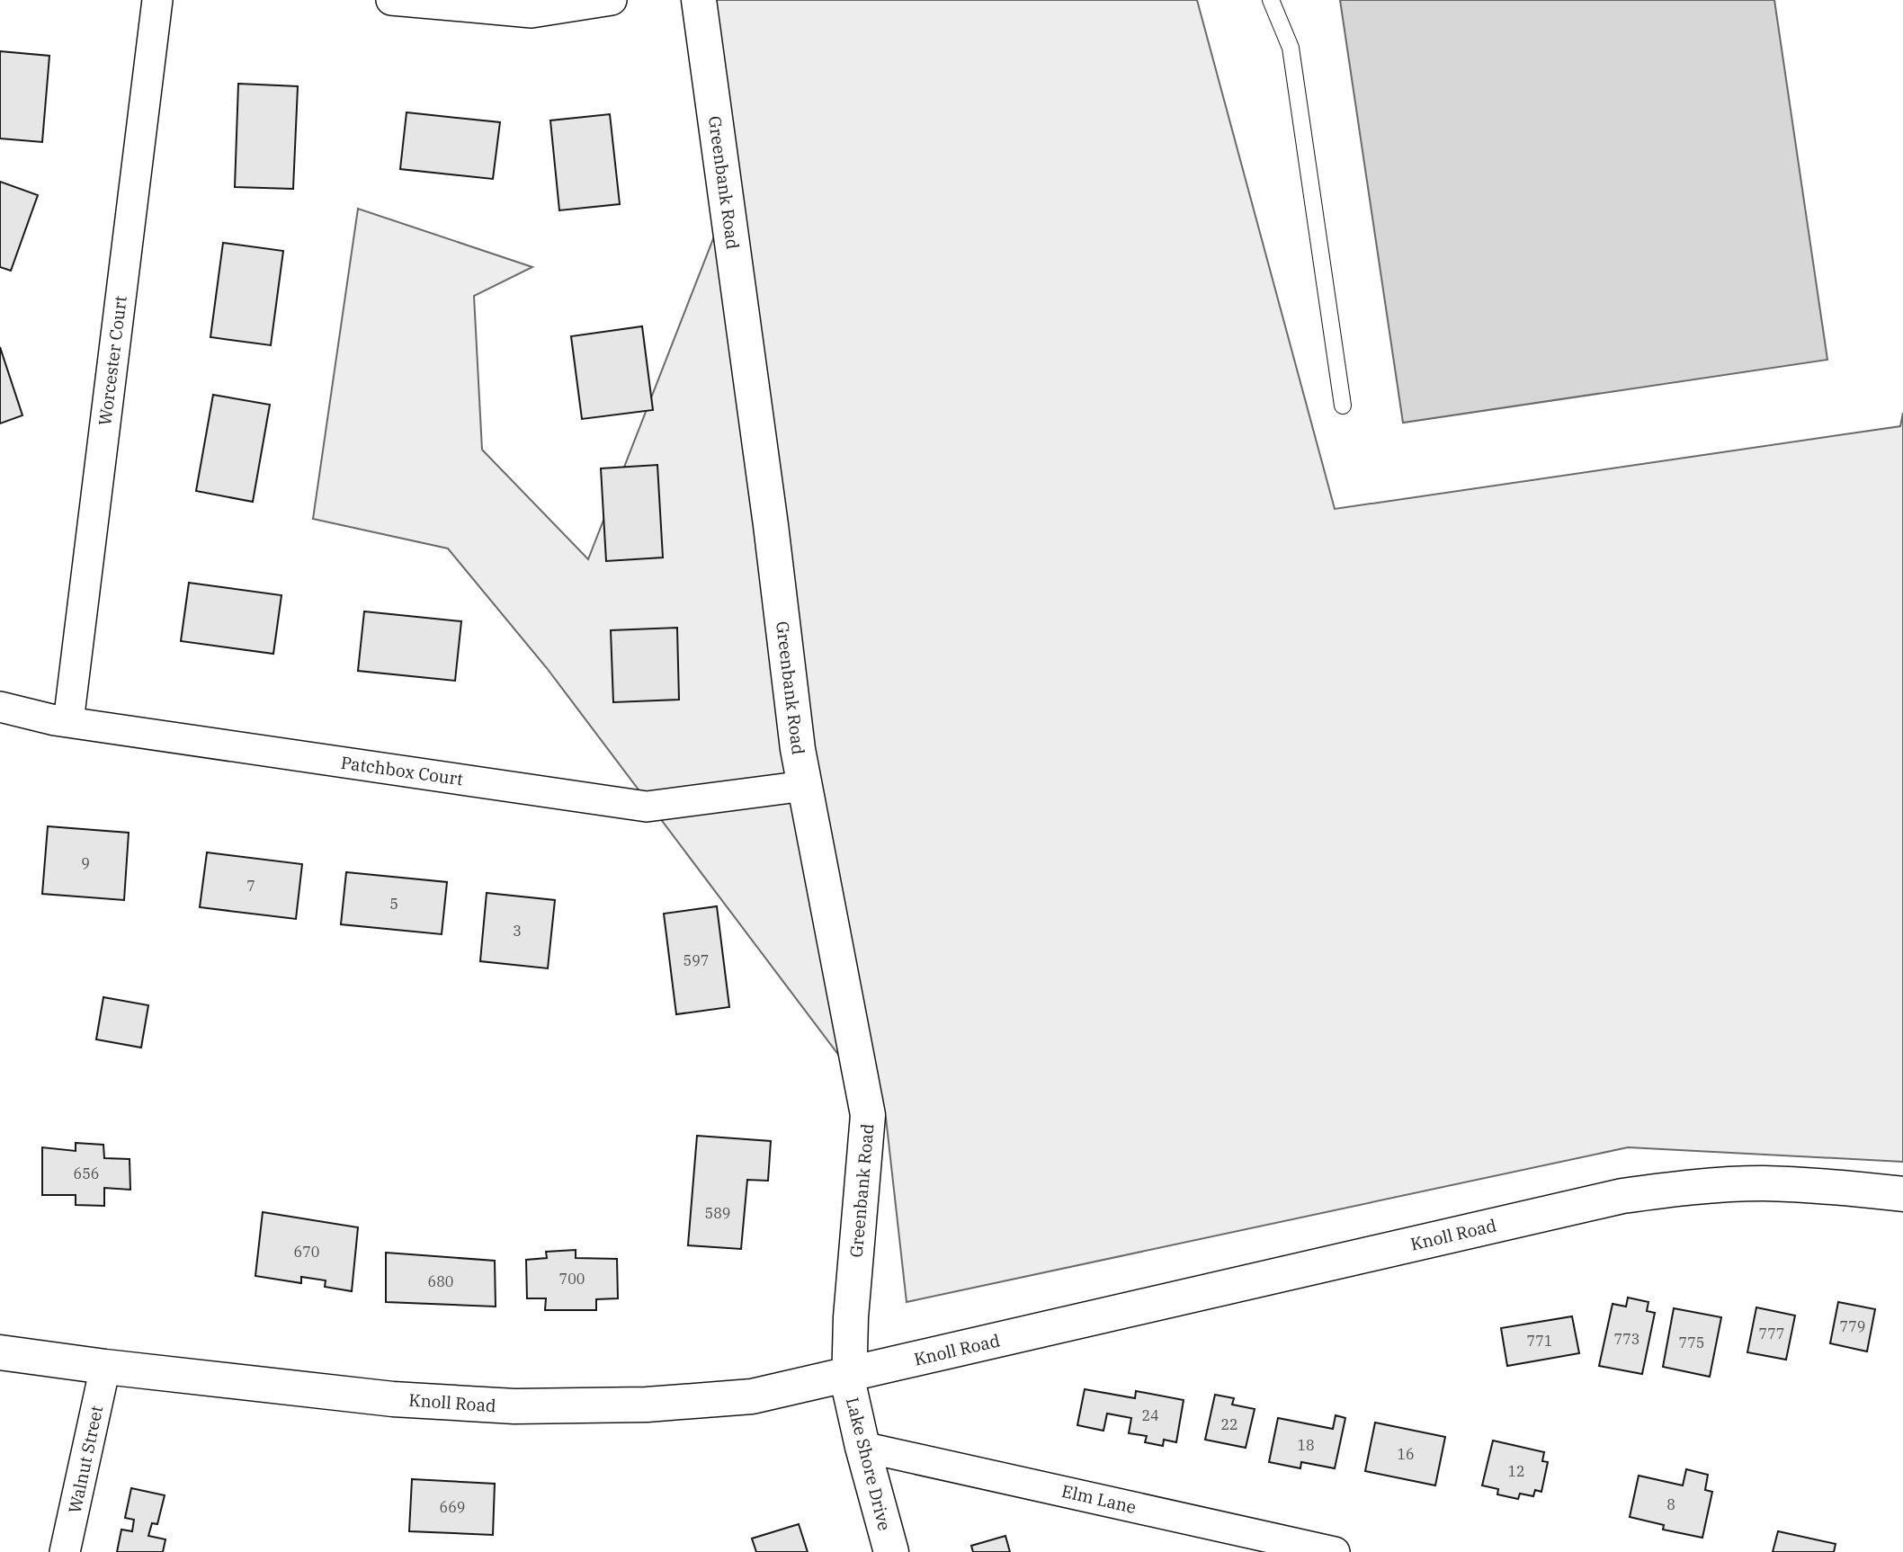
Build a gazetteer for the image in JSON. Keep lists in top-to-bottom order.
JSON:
{
  "streets": {
    "street": [
      "Greenbank Road",
      "Worcester Court",
      "Patchbox Court",
      "Knoll Road",
      "Walnut Street",
      "Lake Shore Drive",
      "Elm Lane"
    ]
  },
  "crossings": [
    ["Greenbank Road", "Patchbox Court"],
    ["Greenbank Road", "Knoll Road"],
    ["Greenbank Road", "Lake Shore Drive"],
    ["Worcester Court", "Patchbox Court"],
    ["Knoll Road", "Walnut Street"],
    ["Knoll Road", "Lake Shore Drive"],
    ["Lake Shore Drive", "Elm Lane"]
  ],
  "house_numbers": [
    "9",
    "7",
    "5",
    "3",
    "597",
    "656",
    "589",
    "670",
    "700",
    "680",
    "779",
    "777",
    "773",
    "771",
    "775",
    "24",
    "22",
    "18",
    "16",
    "12",
    "8",
    "669"
  ]
}
